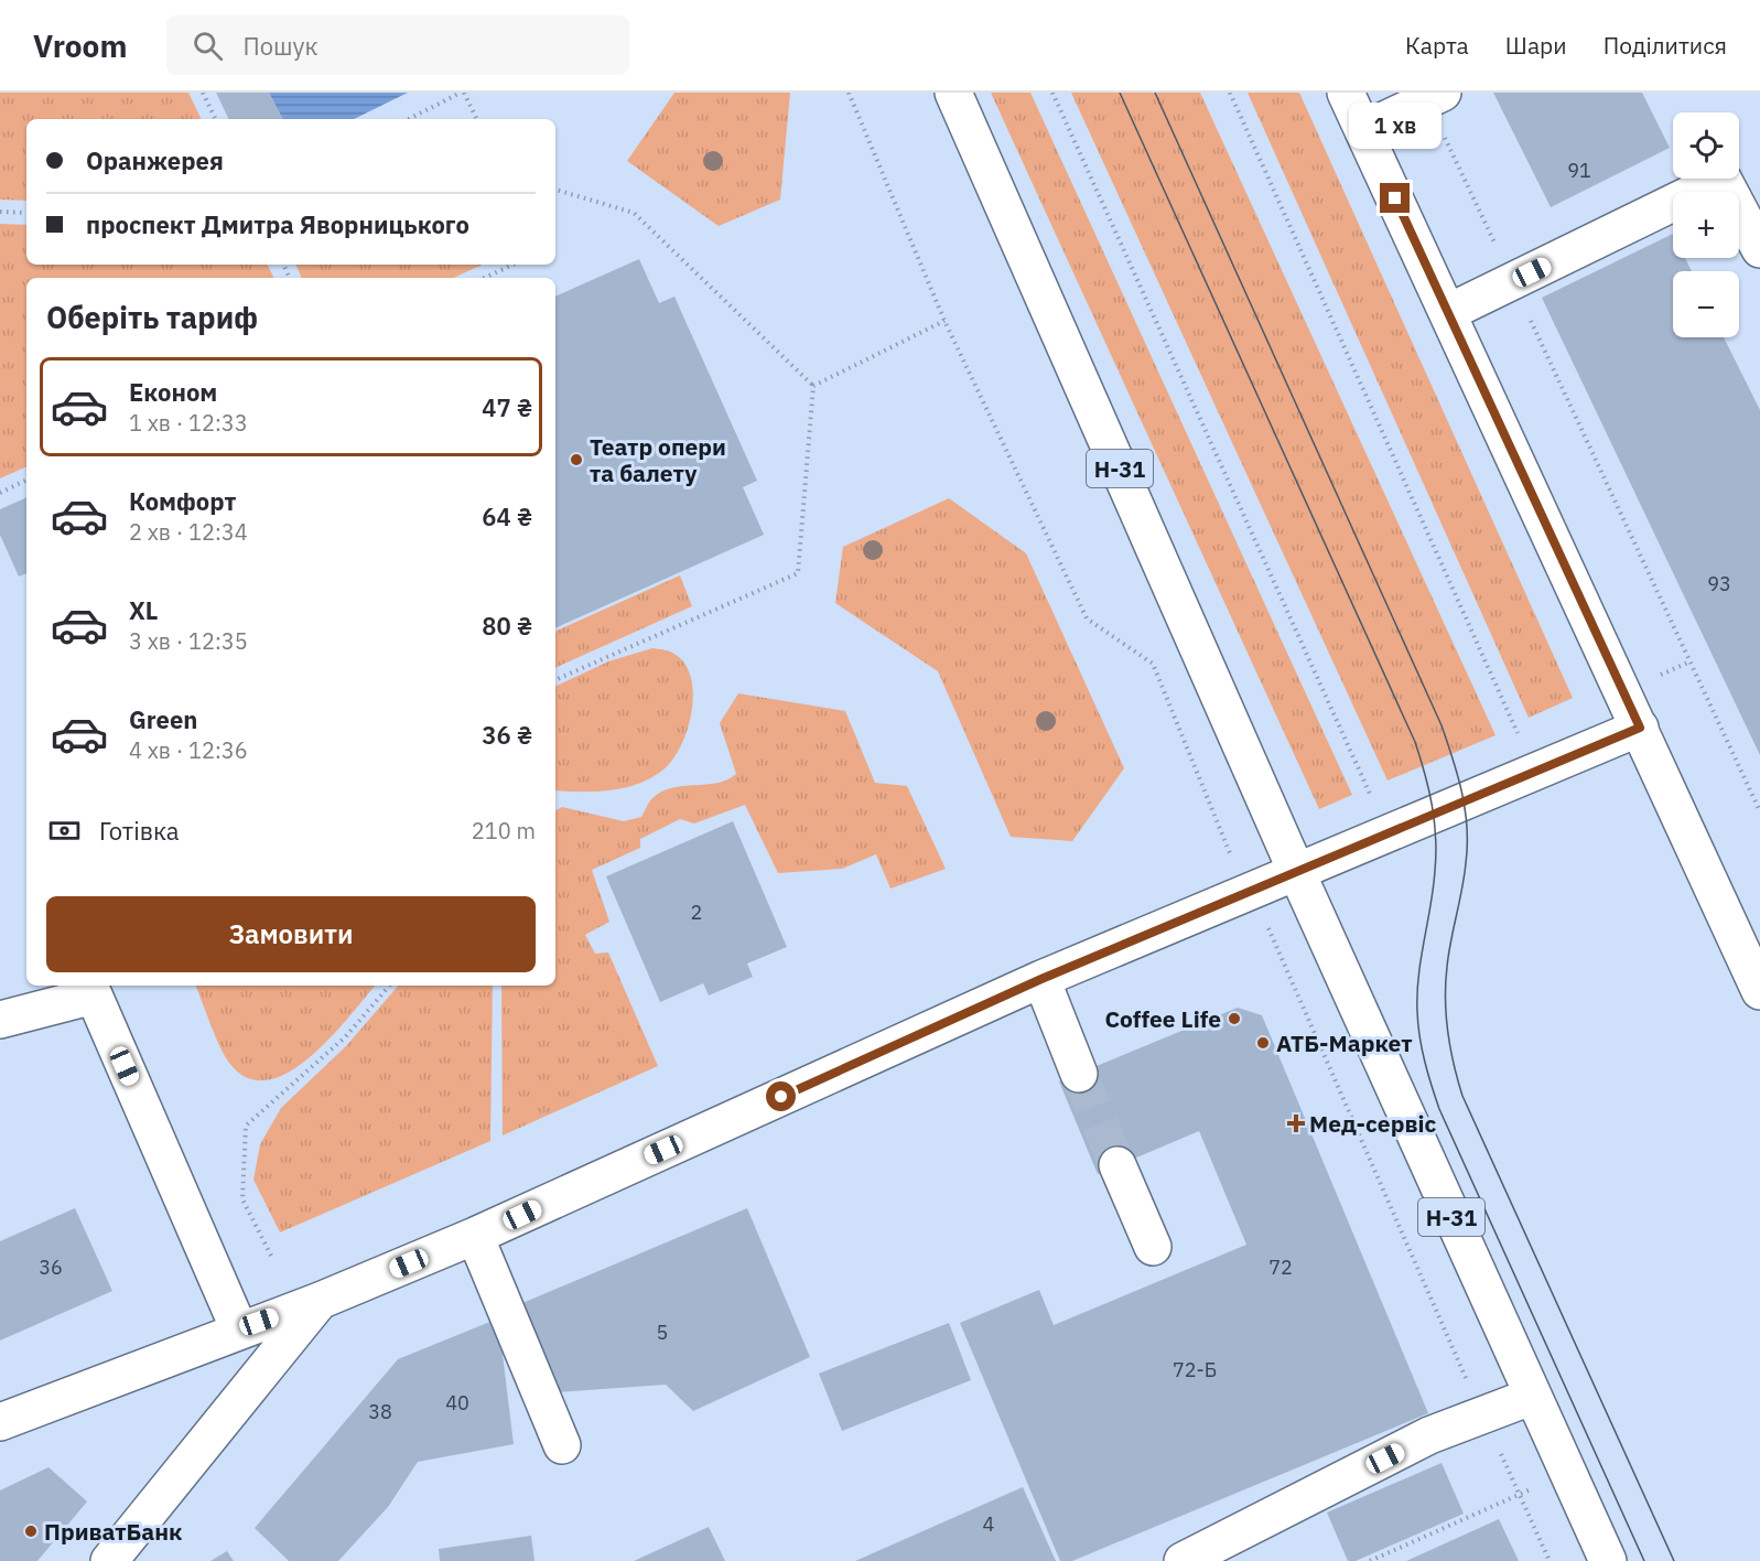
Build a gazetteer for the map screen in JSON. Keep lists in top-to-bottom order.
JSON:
{
  "streets": {
    "main road": ["Н-31"]
  },
  "places": {
    "other": [
      "Театр опери та балету",
      "Coffee Life",
      "АТБ-Маркет",
      "ПриватБанк"
    ],
    "health": ["Мед-сервіс"]
  },
  "house_numbers": [
    "91",
    "93",
    "2",
    "36",
    "72",
    "5",
    "72-Б",
    "40",
    "38",
    "4"
  ],
  "page": {
    "header": "Vroom",
    "search": "Пошук",
    "nav": ["Карта", "Шари", "Поділитися"],
    "bubble": "1 хв",
    "map_buttons": ["+", "−"],
    "banner": ["Оранжерея", "проспект Дмитра Яворницького"],
    "heading": "Оберіть тариф",
    "list": [
      {
        "name": "Економ",
        "note": "1 хв · 12:33",
        "value": "47 ₴"
      },
      {
        "name": "Комфорт",
        "note": "2 хв · 12:34",
        "value": "64 ₴"
      },
      {
        "name": "XL",
        "note": "3 хв · 12:35",
        "value": "80 ₴"
      },
      {
        "name": "Green",
        "note": "4 хв · 12:36",
        "value": "36 ₴"
      }
    ],
    "pay": ["Готівка", "210 m"],
    "buttons": "Замовити"
  }
}
